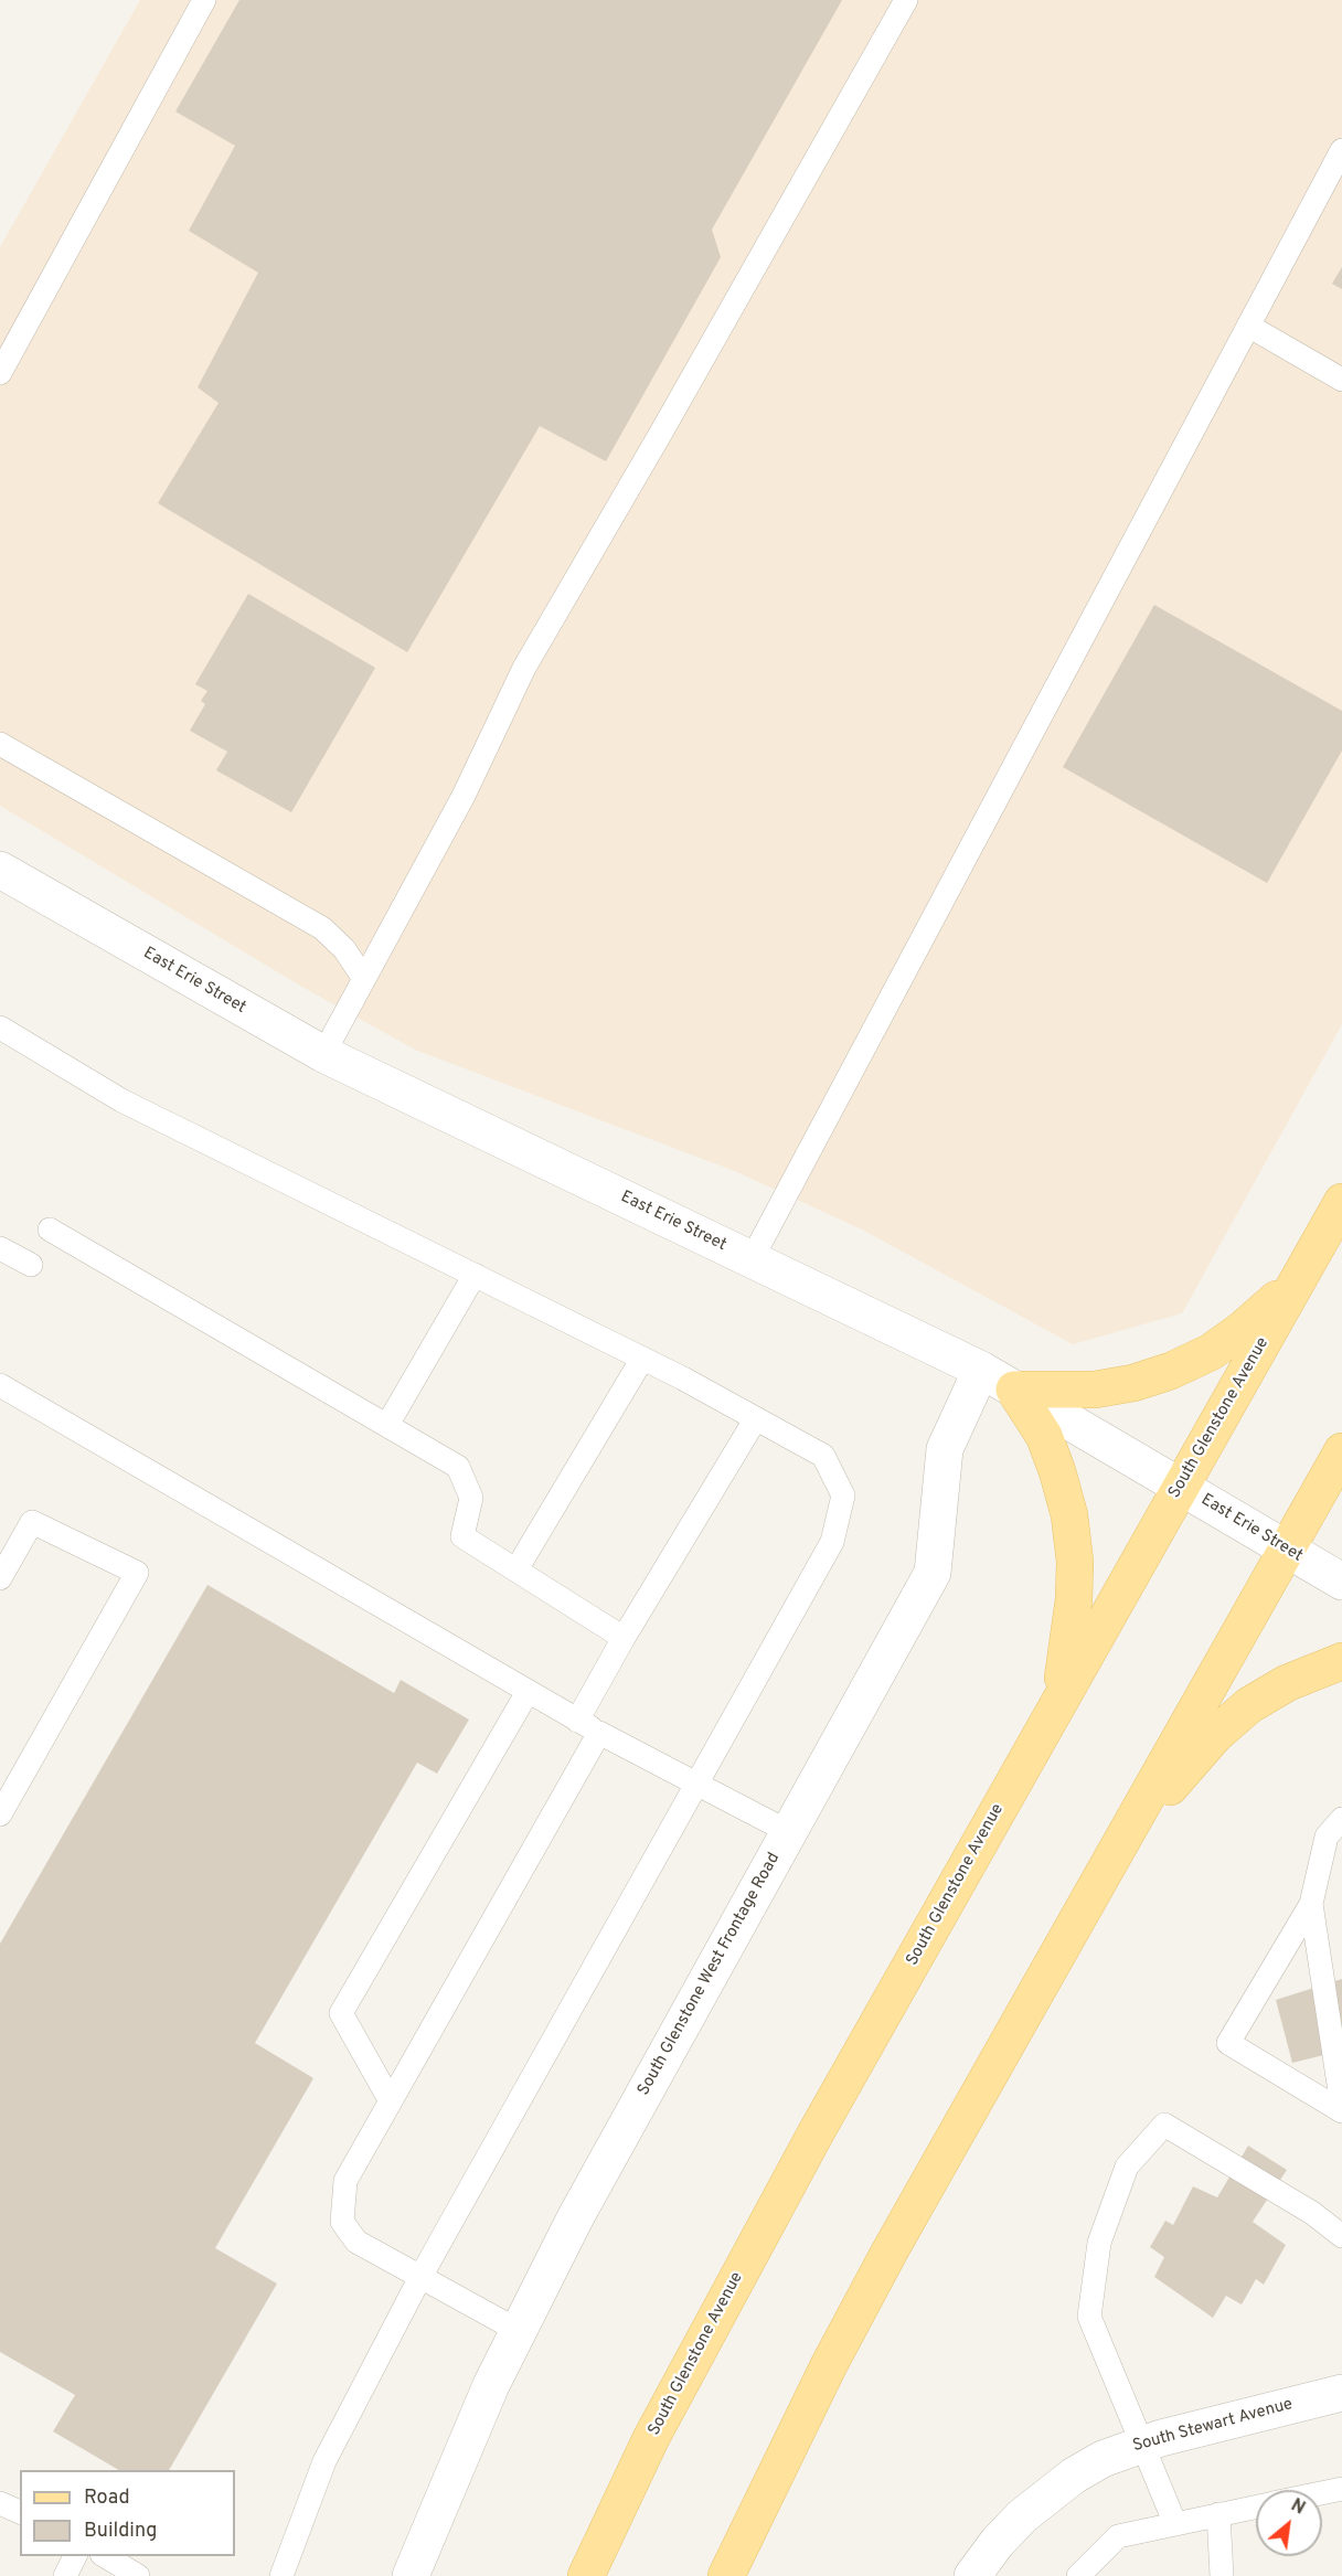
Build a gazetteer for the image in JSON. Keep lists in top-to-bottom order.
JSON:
{
  "streets": {
    "main road": ["South Glenstone Avenue"],
    "street": ["East Erie Street", "South Glenstone West Frontage Road", "South Stewart Avenue"]
  },
  "crossings": [
    ["East Erie Street", "South Glenstone Avenue"],
    ["East Erie Street", "South Glenstone West Frontage Road"]
  ],
  "legend": ["Road", "Building"],
  "north": "top right"
}
